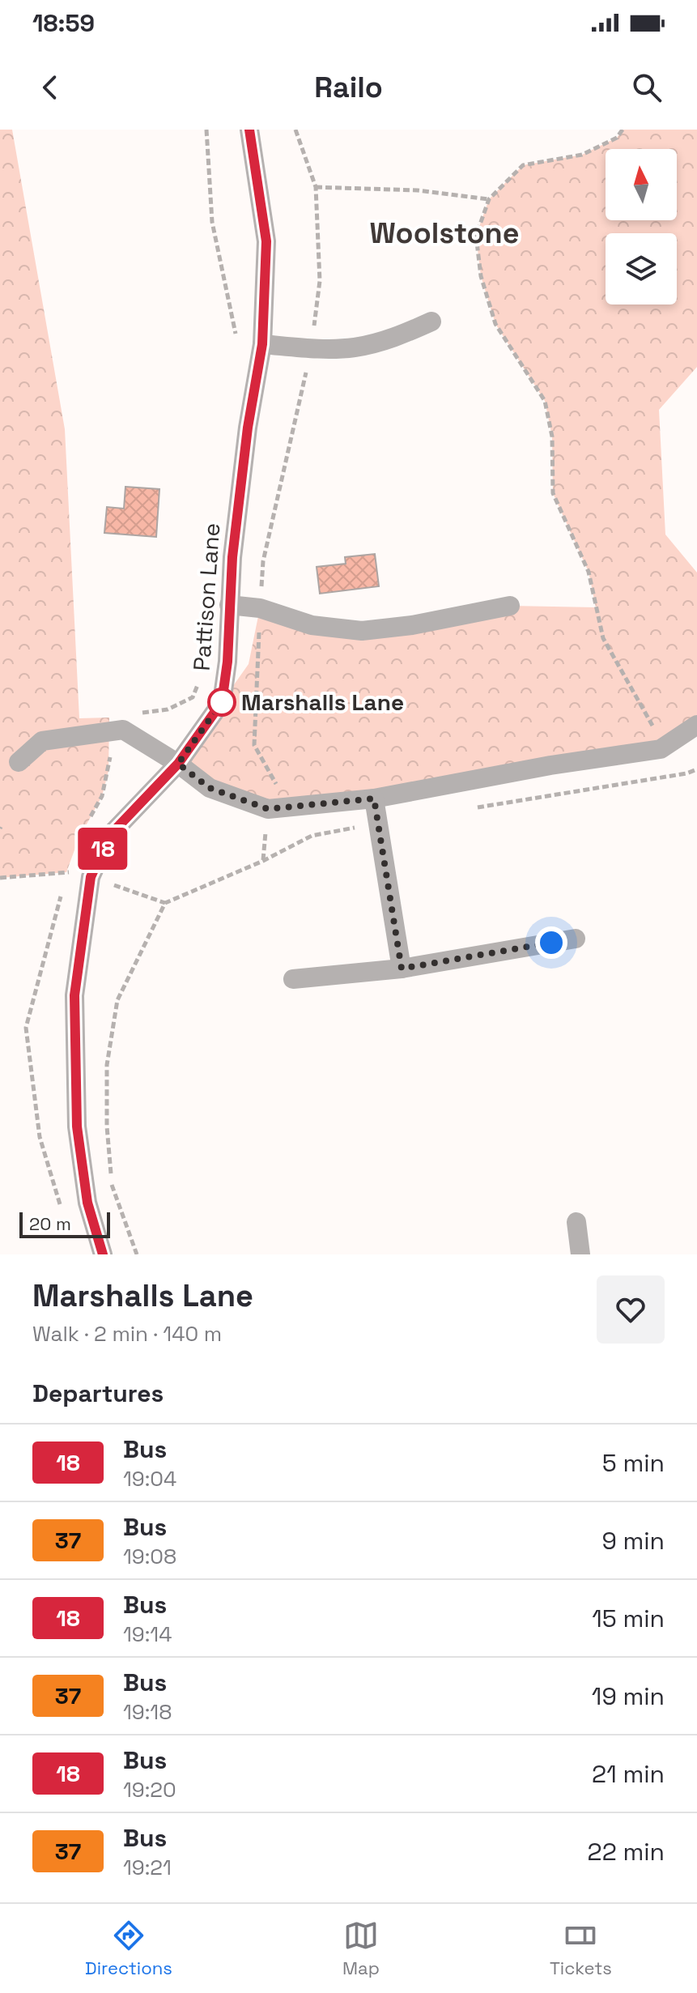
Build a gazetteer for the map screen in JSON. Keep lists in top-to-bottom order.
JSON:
{
  "streets": {
    "street": ["Pattison Lane"]
  },
  "districts": ["Woolstone"],
  "places": ["Marshalls Lane"],
  "lines": ["bus line 18"],
  "scale_bar": "20 m",
  "north": "top",
  "page": {
    "status": "18:59",
    "header": "Railo",
    "on_map": "18",
    "scale": "20 m",
    "heading": [
      ["Marshalls Lane", "Walk · 2 min · 140 m"],
      "Departures"
    ],
    "list": [
      {
        "mark": "18",
        "name": "Bus",
        "note": "19:04",
        "value": "5 min"
      },
      {
        "mark": "37",
        "name": "Bus",
        "note": "19:08",
        "value": "9 min"
      },
      {
        "mark": "18",
        "name": "Bus",
        "note": "19:14",
        "value": "15 min"
      },
      {
        "mark": "37",
        "name": "Bus",
        "note": "19:18",
        "value": "19 min"
      },
      {
        "mark": "18",
        "name": "Bus",
        "note": "19:20",
        "value": "21 min"
      },
      {
        "mark": "37",
        "name": "Bus",
        "note": "19:21",
        "value": "22 min"
      }
    ],
    "tabs": ["Directions", "Map", "Tickets"]
  }
}
